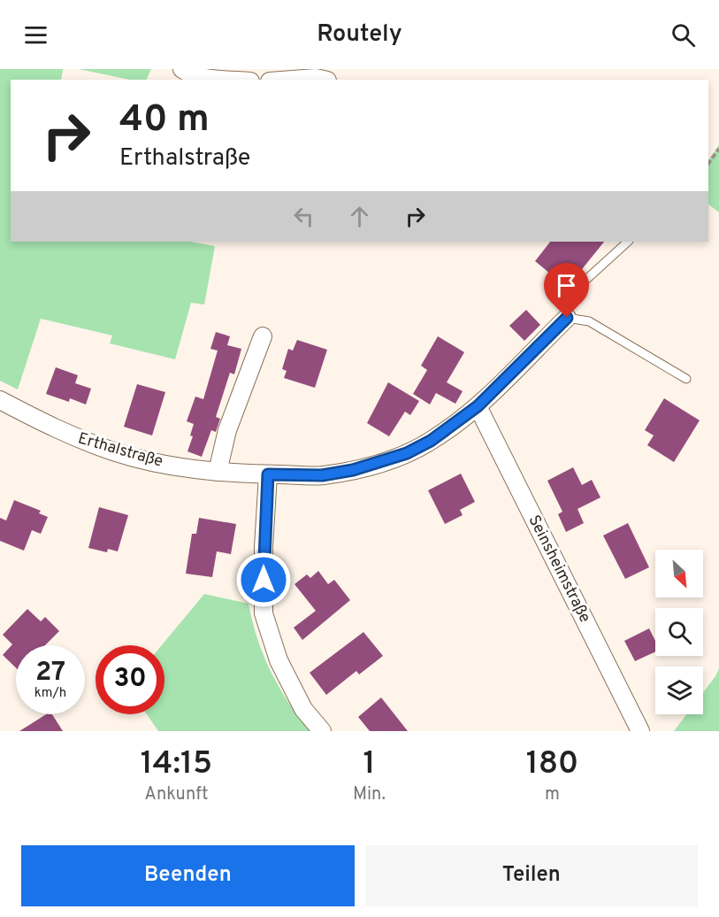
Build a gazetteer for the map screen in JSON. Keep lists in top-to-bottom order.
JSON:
{
  "streets": {
    "street": ["Erthalstraße", "Seinsheimstraße"]
  },
  "crossings": [
    ["Erthalstraße", "Seinsheimstraße"]
  ],
  "north": "bottom right",
  "page": {
    "header": "Routely",
    "turn": ["40 m", "Erthalstraße"],
    "speed": "27 km/h",
    "limit": "30",
    "eta": [
      "14:15",
      "Ankunft",
      "1",
      "Min.",
      "180",
      "m"
    ],
    "buttons": ["Beenden", "Teilen"]
  }
}
